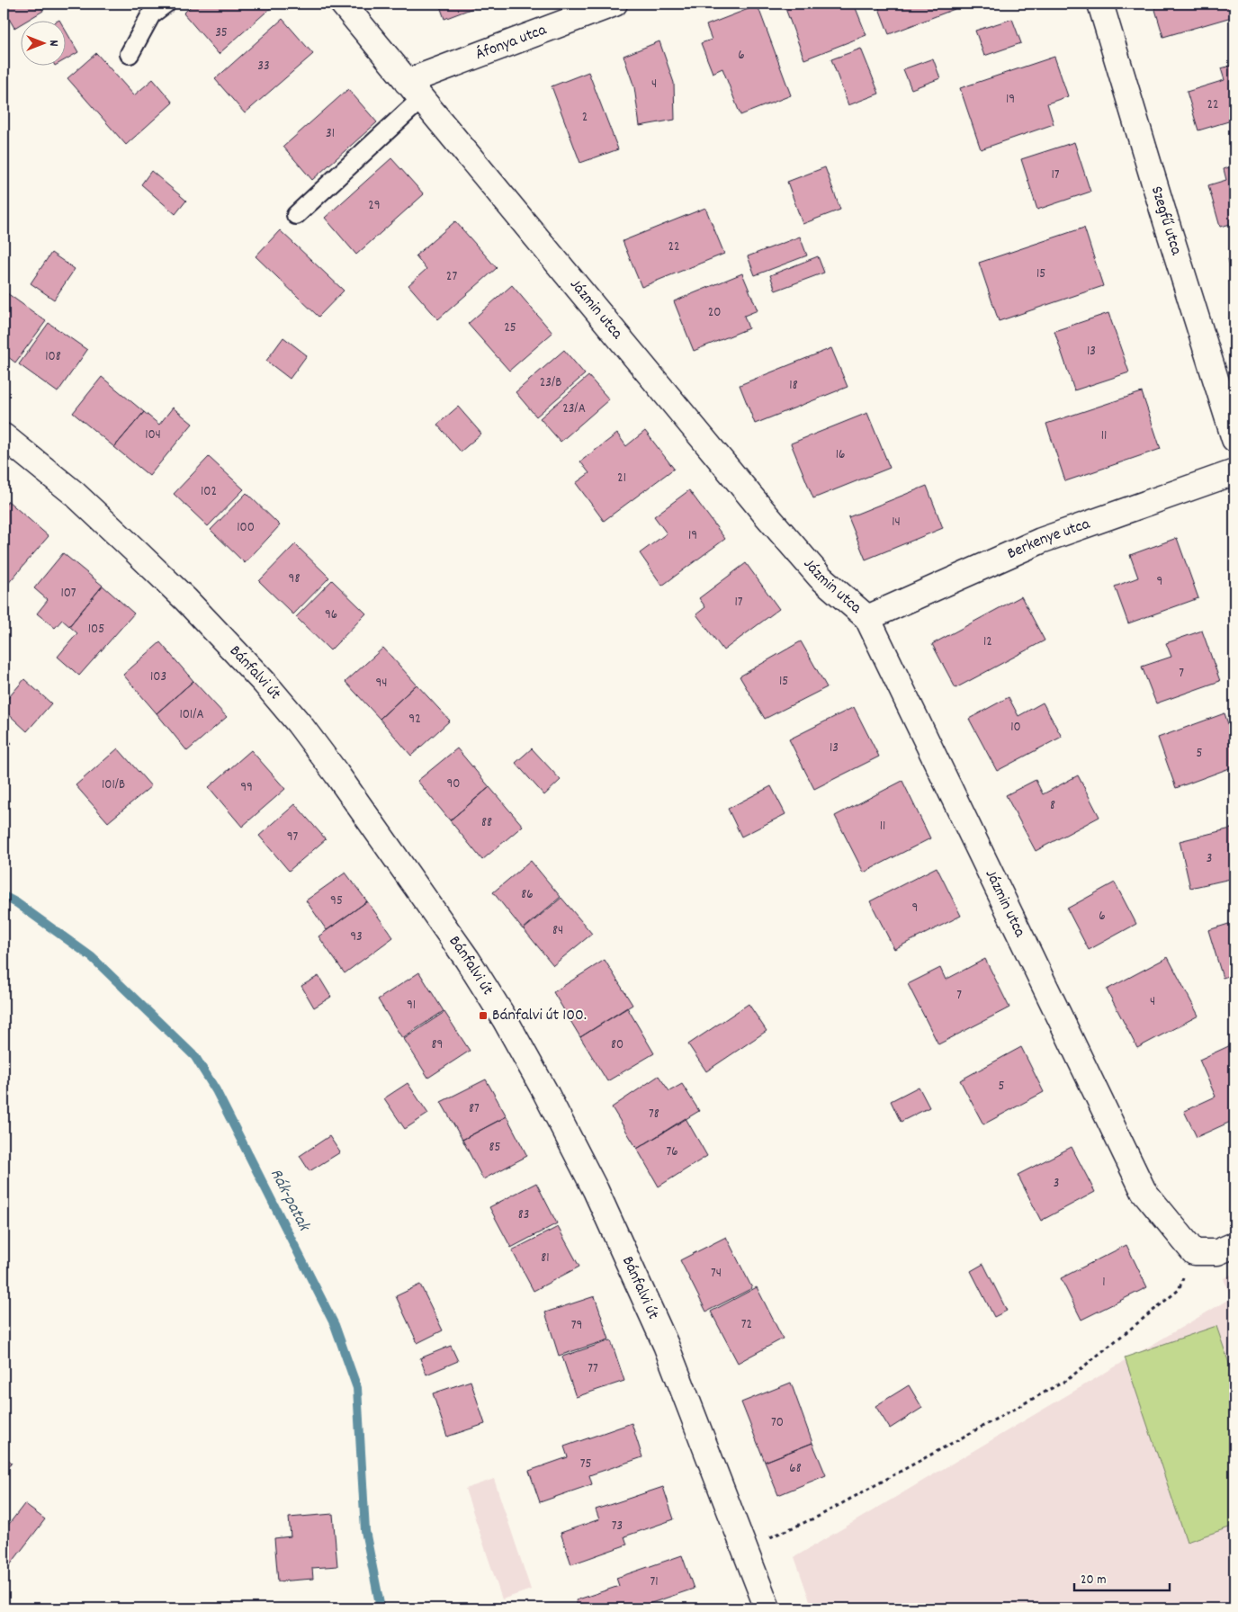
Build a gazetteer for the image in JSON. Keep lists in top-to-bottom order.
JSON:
{
  "streets": {
    "street": [
      "Áfonya utca",
      "Szegfű utca",
      "Jázmin utca",
      "Berkenye utca",
      "Bánfalvi út"
    ]
  },
  "crossings": [
    ["Áfonya utca", "Jázmin utca"],
    ["Jázmin utca", "Berkenye utca"]
  ],
  "water": ["Rák-patak"],
  "places": {
    "transit": ["Bánfalvi út 100."]
  },
  "house_numbers": [
    "35",
    "6",
    "33",
    "4",
    "19",
    "22",
    "2",
    "31",
    "17",
    "29",
    "22",
    "15",
    "27",
    "20",
    "25",
    "13",
    "108",
    "23/B",
    "18",
    "23/A",
    "104",
    "11",
    "16",
    "21",
    "102",
    "14",
    "100",
    "19",
    "98",
    "9",
    "107",
    "17",
    "96",
    "105",
    "12",
    "7",
    "103",
    "15",
    "94",
    "101/A",
    "92",
    "10",
    "13",
    "5",
    "90",
    "101/B",
    "99",
    "8",
    "88",
    "11",
    "97",
    "3",
    "86",
    "95",
    "9",
    "6",
    "84",
    "93",
    "7",
    "4",
    "91",
    "89",
    "80",
    "5",
    "87",
    "78",
    "85",
    "76",
    "3",
    "83",
    "81",
    "74",
    "1",
    "72",
    "79",
    "77",
    "70",
    "75",
    "68",
    "73",
    "71"
  ],
  "scale_bar": "20 m",
  "north": "right"
}
